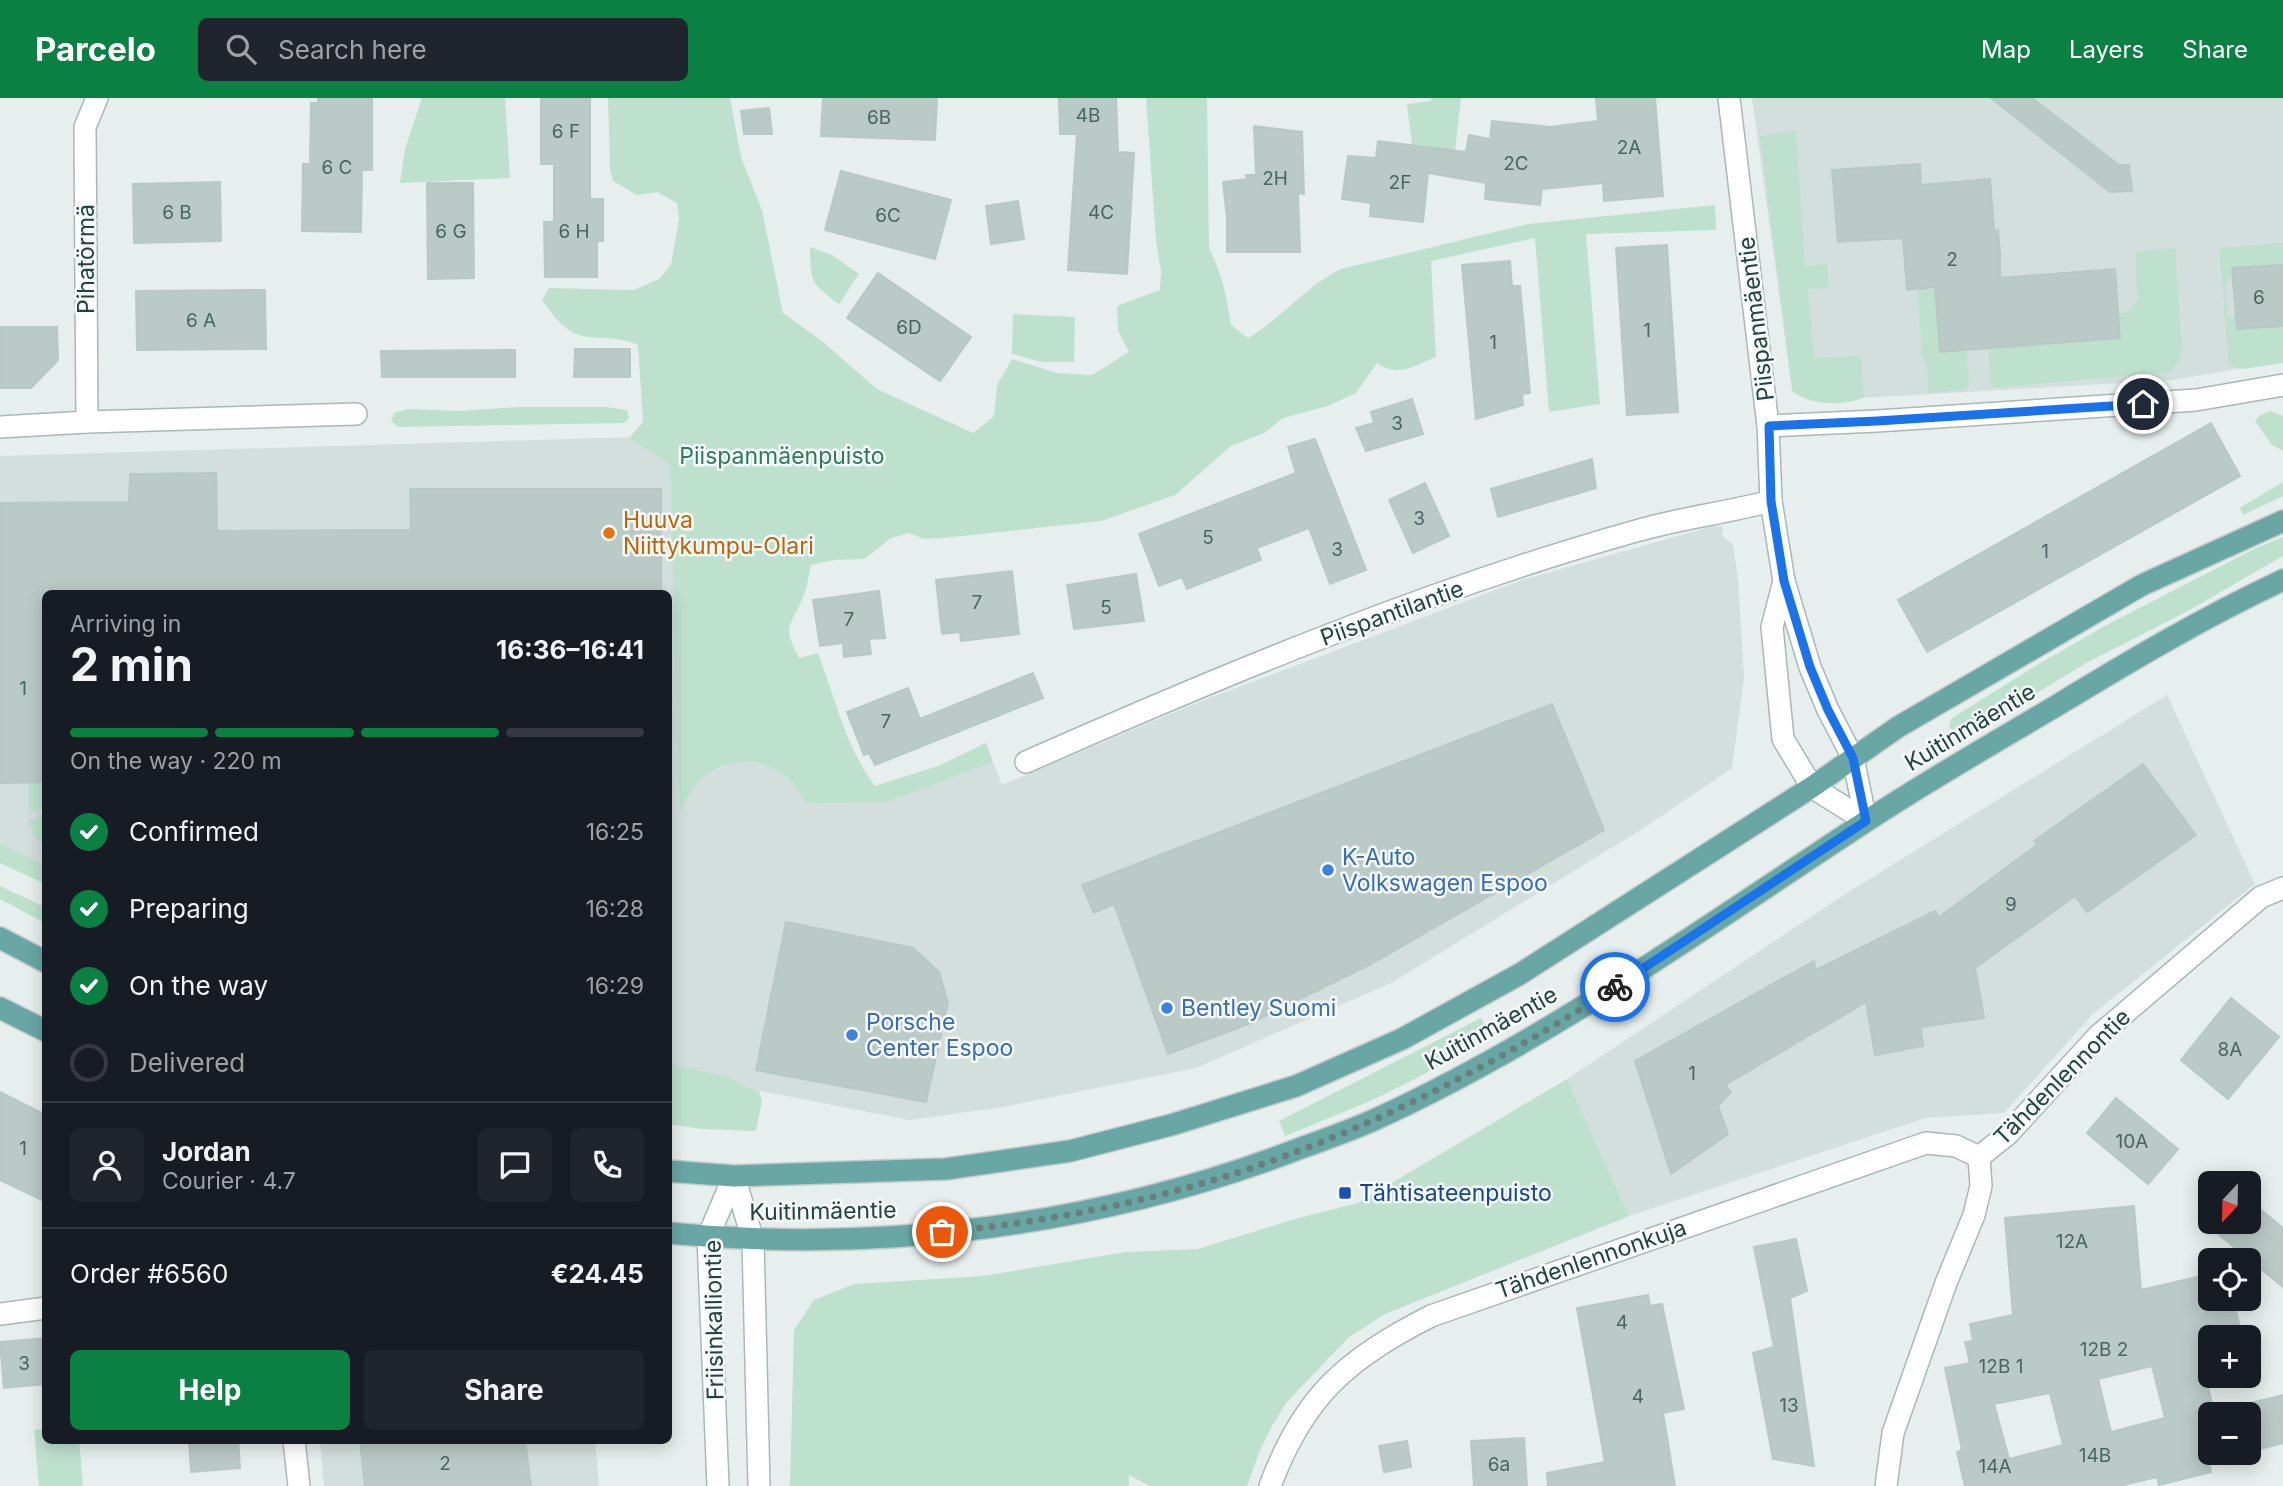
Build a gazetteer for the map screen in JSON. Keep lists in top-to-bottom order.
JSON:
{
  "streets": {
    "main road": ["Kuitinmäentie"],
    "street": [
      "Pihatörmä",
      "Piispanmäentie",
      "Piispantilantie",
      "Tähdenlennontie",
      "Tähdenlennonkuja",
      "Friisinkalliontie"
    ]
  },
  "crossings": [
    ["Piispanmäentie", "Piispantilantie"],
    ["Piispanmäentie", "Kuitinmäentie"],
    ["Kuitinmäentie", "Friisinkalliontie"],
    ["Tähdenlennontie", "Tähdenlennonkuja"]
  ],
  "parks": ["Piispanmäenpuisto"],
  "places": {
    "other": [
      "Huuva Niittykumpu-Olari",
      "K-Auto Volkswagen Espoo",
      "Bentley Suomi",
      "Porsche Center Espoo"
    ],
    "transit": ["Tähtisateenpuisto"]
  },
  "house_numbers": [
    "4B",
    "6B",
    "6 F",
    "2A",
    "2C",
    "6 C",
    "2H",
    "2F",
    "6 B",
    "4C",
    "6C",
    "6 G",
    "6 H",
    "2",
    "6",
    "6 A",
    "6D",
    "1",
    "1",
    "3",
    "3",
    "5",
    "3",
    "1",
    "7",
    "5",
    "7",
    "1",
    "7",
    "9",
    "8A",
    "1",
    "10A",
    "1",
    "12A",
    "4",
    "12B 2",
    "3",
    "12B 1",
    "4",
    "13",
    "14B",
    "2",
    "6a",
    "14A"
  ],
  "north": "bottom",
  "page": {
    "header": "Parcelo",
    "search": "Search here",
    "nav": ["Map", "Layers", "Share"],
    "heading": ["2 min", "Arriving in", "16:36–16:41"],
    "panel": [
      "Jordan",
      "Courier · 4.7",
      "Order #6560",
      "€24.45"
    ],
    "bar": "On the way · 220 m",
    "list": [
      ["Confirmed", "16:25"],
      ["Preparing", "16:28"],
      ["On the way", "16:29"],
      "Delivered"
    ],
    "map_buttons": ["+", "−"],
    "buttons": ["Help", "Share"]
  }
}
